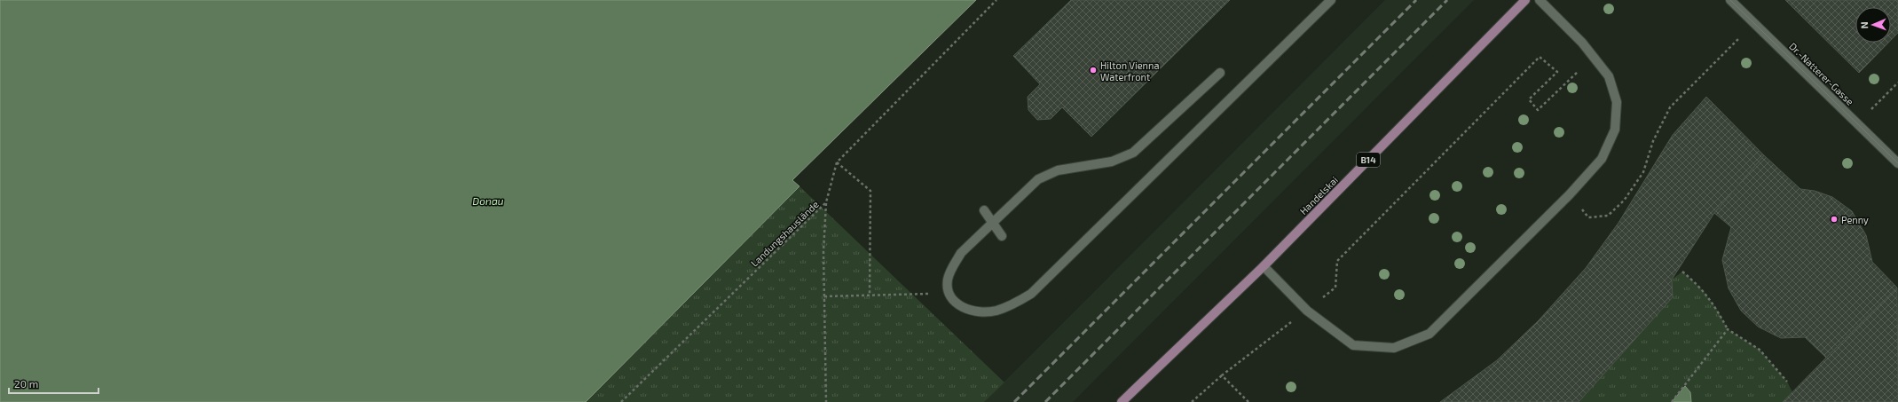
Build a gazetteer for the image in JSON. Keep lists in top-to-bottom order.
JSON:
{
  "streets": {
    "main road": ["B14", "Handelskai"],
    "street": ["Dr.-Natterer-Gasse"],
    "path": ["Landungshauslände"]
  },
  "water": ["Donau"],
  "places": ["Hilton Vienna Waterfront", "Penny"],
  "scale_bar": "20 m",
  "north": "left"
}
